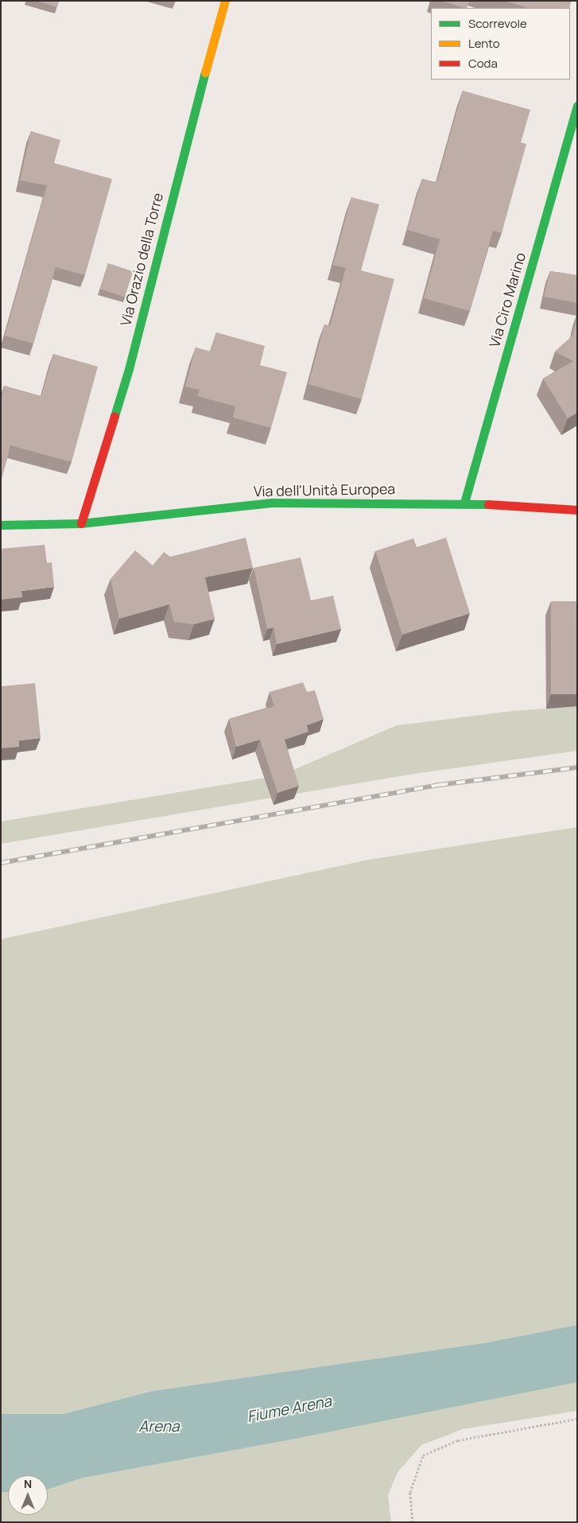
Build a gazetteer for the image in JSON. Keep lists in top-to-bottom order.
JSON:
{
  "streets": {
    "street": ["Via Orazio della Torre", "Via Ciro Marino", "Via dell'Unità Europea"]
  },
  "crossings": [
    ["Via Orazio della Torre", "Via dell'Unità Europea"],
    ["Via Ciro Marino", "Via dell'Unità Europea"]
  ],
  "water": ["Fiume Arena", "Arena"],
  "legend": ["Scorrevole", "Lento", "Coda"],
  "north": "top"
}
